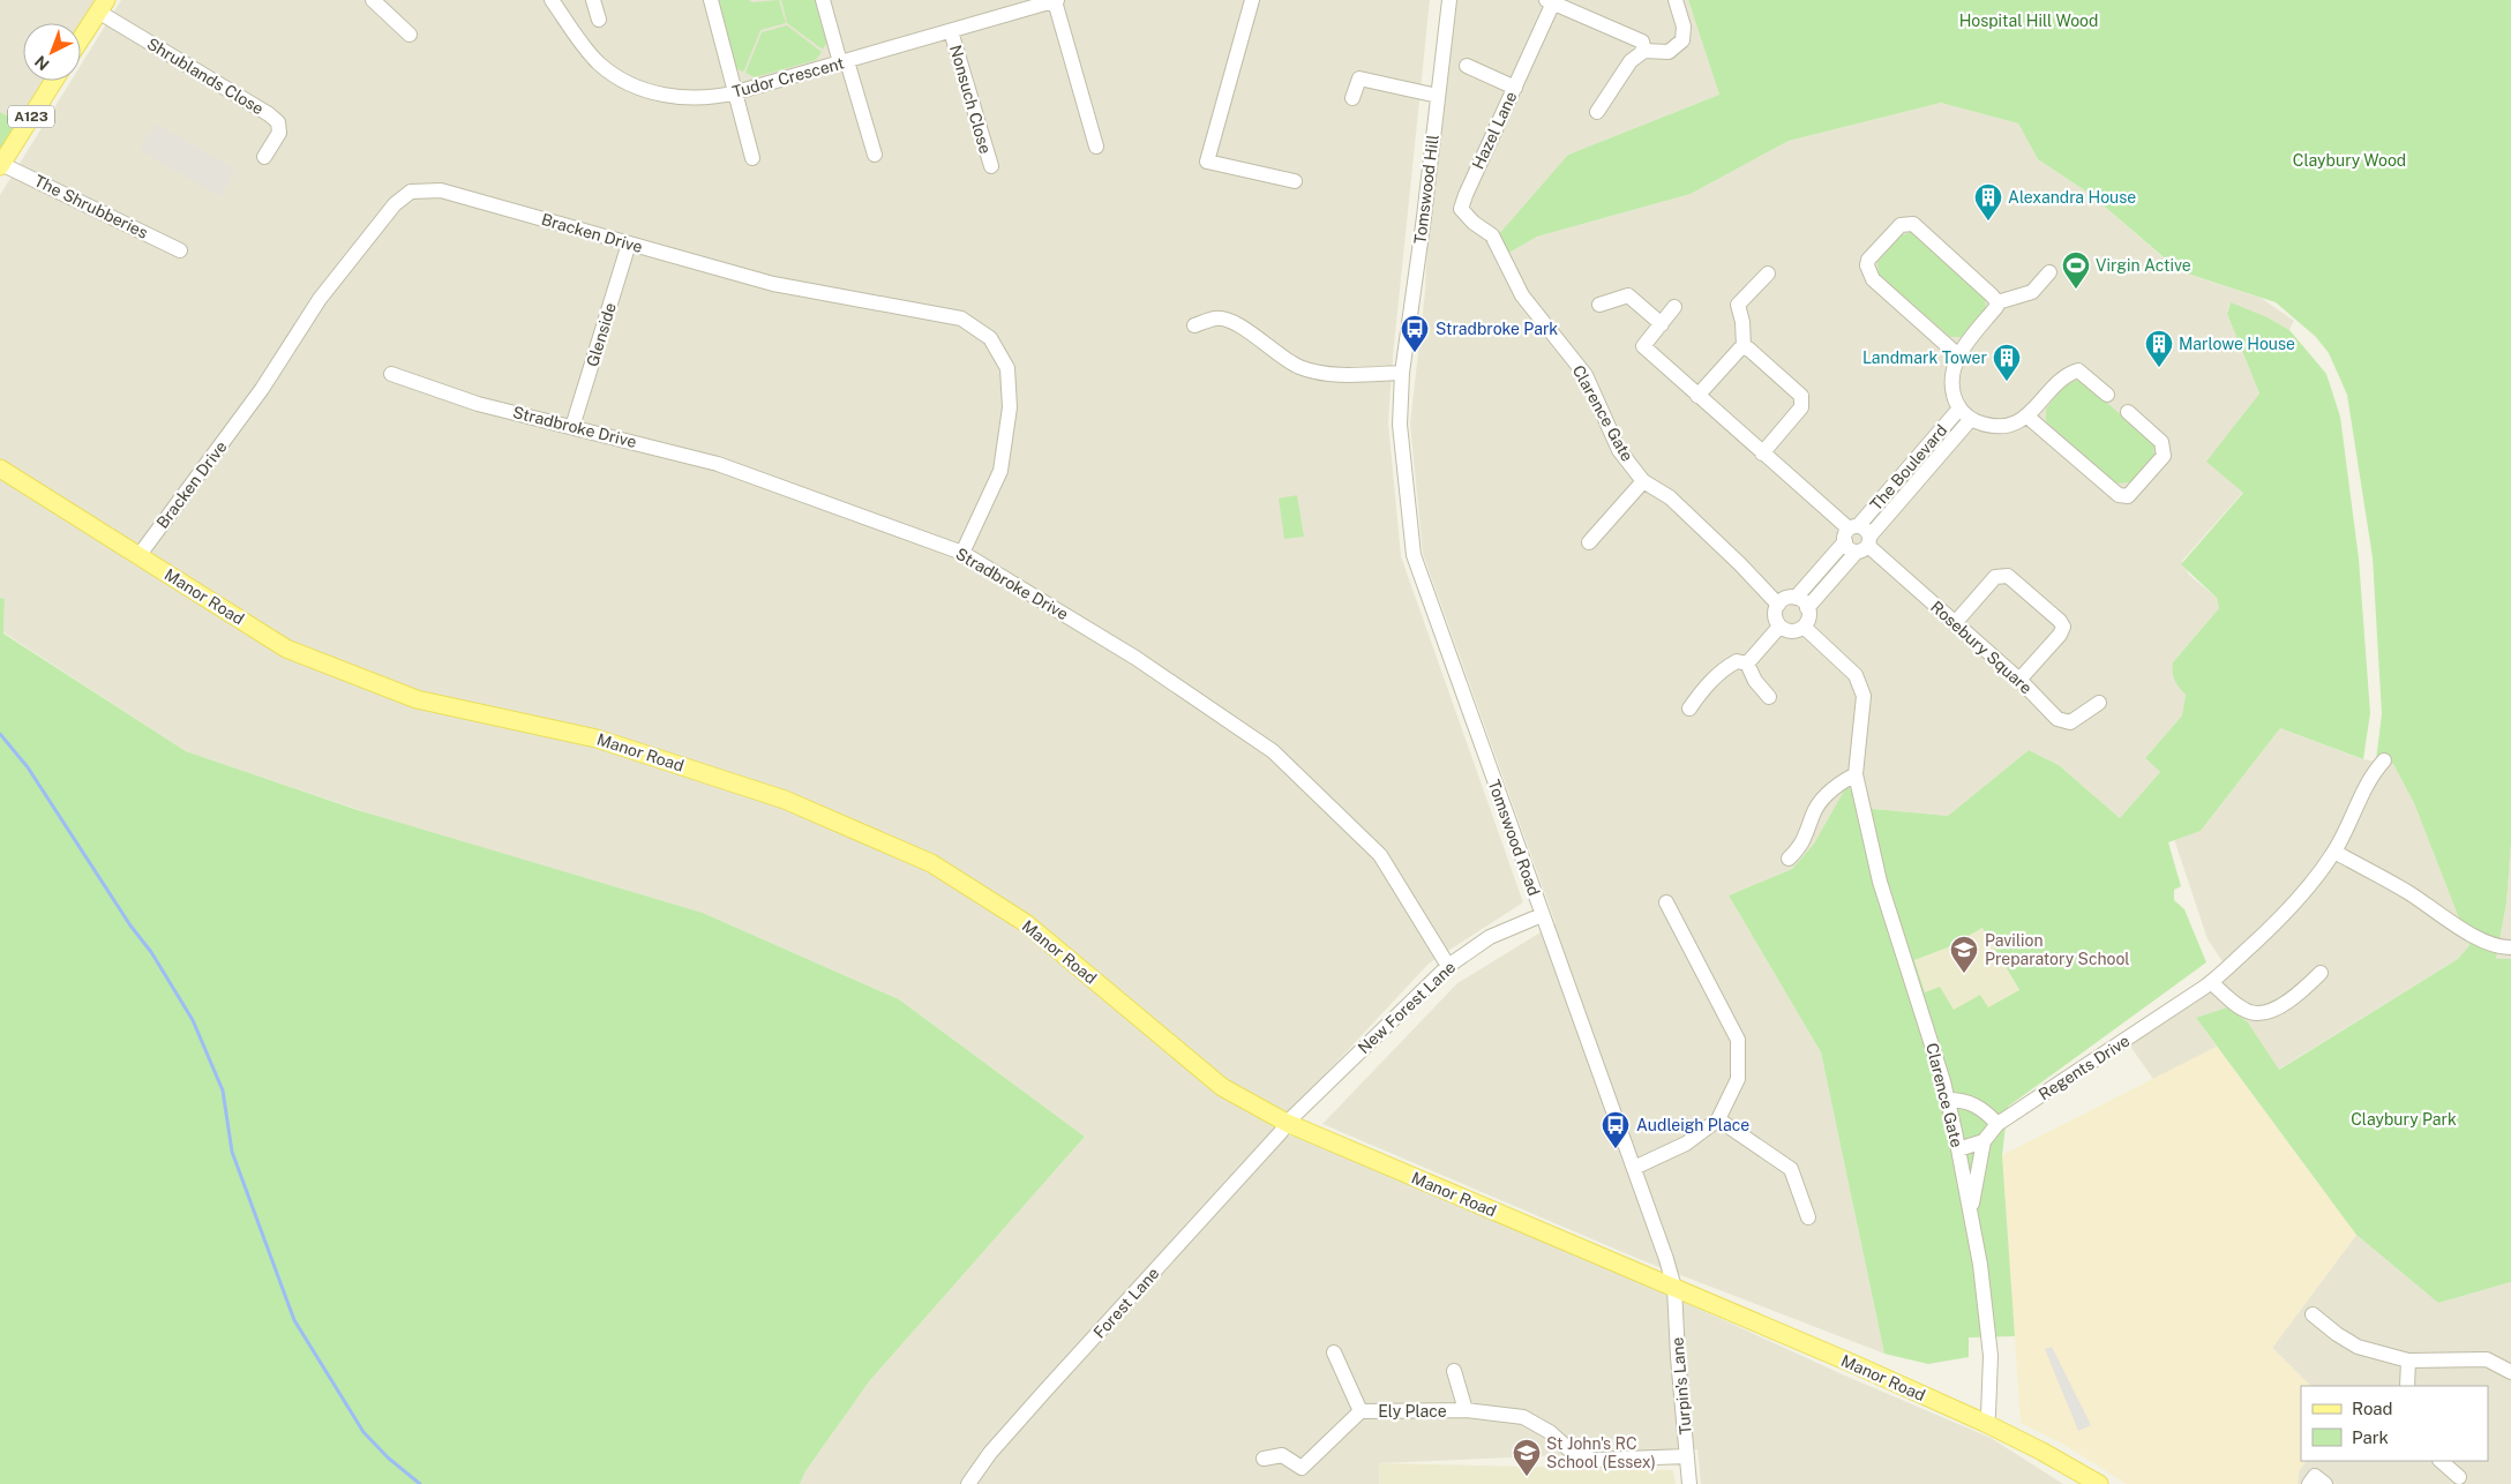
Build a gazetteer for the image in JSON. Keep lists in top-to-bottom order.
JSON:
{
  "streets": {
    "main road": ["A123", "Manor Road"],
    "street": [
      "Shrublands Close",
      "Tudor Crescent",
      "Nonsuch Close",
      "Hazel Lane",
      "Tomswood Hill",
      "The Shrubberies",
      "Bracken Drive",
      "Glenside",
      "Clarence Gate",
      "Stradbroke Drive",
      "The Boulevard",
      "Rosebury Square",
      "Tomswood Road",
      "New Forest Lane",
      "Regents Drive",
      "Forest Lane",
      "Turpin's Lane",
      "Ely Place"
    ]
  },
  "crossings": [
    ["Tudor Crescent", "Nonsuch Close"],
    ["A123", "The Shrubberies"],
    ["Hazel Lane", "Clarence Gate"],
    ["Tomswood Hill", "Tomswood Road"],
    ["Bracken Drive", "Glenside"],
    ["Bracken Drive", "Stradbroke Drive"],
    ["Bracken Drive", "Manor Road"],
    ["Glenside", "Stradbroke Drive"],
    ["Clarence Gate", "The Boulevard"],
    ["Clarence Gate", "Manor Road"],
    ["Stradbroke Drive", "New Forest Lane"],
    ["The Boulevard", "Rosebury Square"],
    ["Manor Road", "Tomswood Road"],
    ["Manor Road", "New Forest Lane"],
    ["Manor Road", "Forest Lane"],
    ["Manor Road", "Turpin's Lane"],
    ["Tomswood Road", "New Forest Lane"],
    ["Tomswood Road", "Turpin's Lane"],
    ["New Forest Lane", "Forest Lane"],
    ["Turpin's Lane", "Ely Place"]
  ],
  "parks": ["Hospital Hill Wood", "Claybury Wood", "Claybury Park"],
  "places": {
    "building": ["Alexandra House", "Marlowe House", "Landmark Tower"],
    "sports": ["Virgin Active"],
    "bus stop": ["Stradbroke Park", "Audleigh Place"],
    "school or university": ["Pavilion Preparatory School", "St John's RC School (Essex)"]
  },
  "legend": ["Road", "Park"],
  "north": "bottom left"
}
